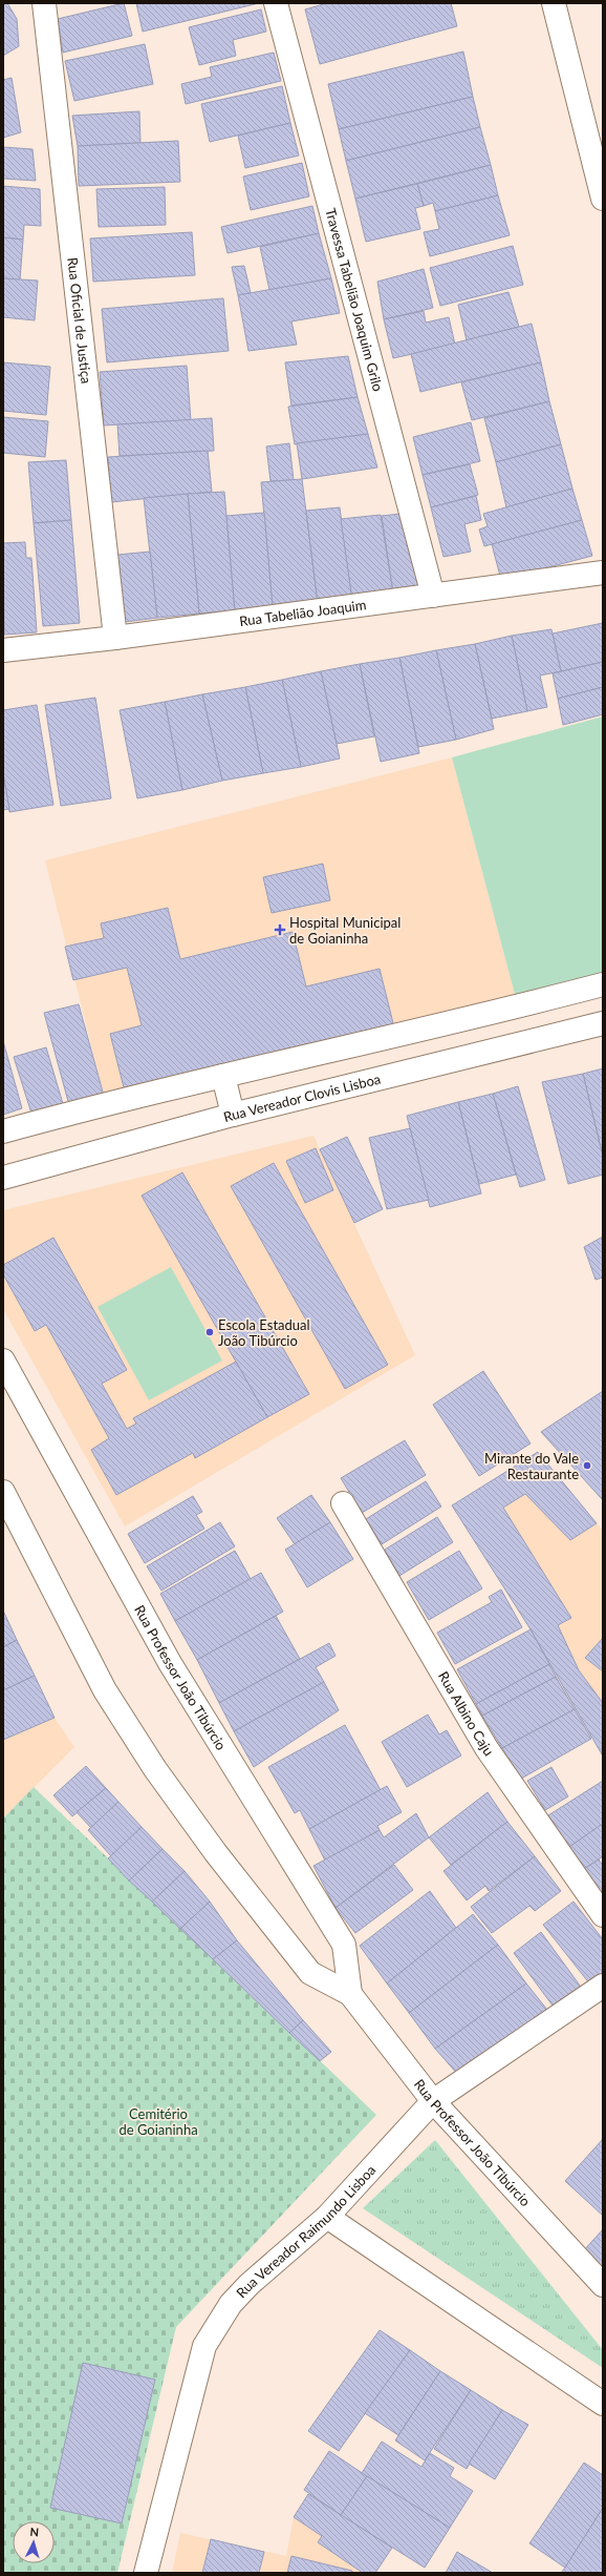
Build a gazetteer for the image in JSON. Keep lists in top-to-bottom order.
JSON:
{
  "streets": {
    "street": [
      "Travessa Tabelião Joaquim Grilo",
      "Rua Oficial de Justiça",
      "Rua Tabelião Joaquim",
      "Rua Vereador Clovis Lisboa",
      "Rua Professor João Tibúrcio",
      "Rua Albino Caju",
      "Rua Vereador Raimundo Lisboa"
    ]
  },
  "crossings": [
    ["Travessa Tabelião Joaquim Grilo", "Rua Tabelião Joaquim"],
    ["Rua Oficial de Justiça", "Rua Tabelião Joaquim"],
    ["Rua Professor João Tibúrcio", "Rua Vereador Raimundo Lisboa"]
  ],
  "parks": ["Cemitério de Goianinha"],
  "places": {
    "health": ["Hospital Municipal de Goianinha"],
    "other": ["Escola Estadual João Tibúrcio", "Mirante do Vale Restaurante"]
  },
  "north": "top"
}
